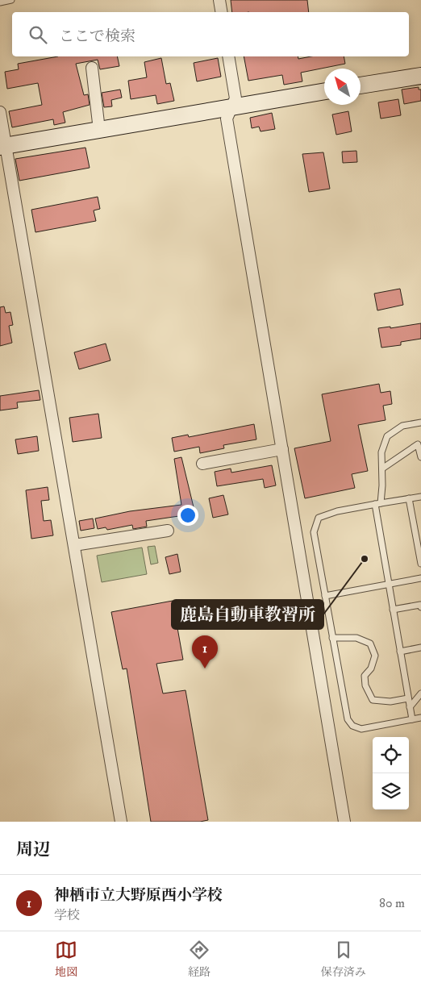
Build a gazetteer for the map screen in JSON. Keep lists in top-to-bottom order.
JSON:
{
  "places": ["鹿島自動車教習所"],
  "north": "top left",
  "page": {
    "search": "ここで検索",
    "pins": "1",
    "heading": "周辺",
    "list": [
      {
        "mark": "1",
        "name": "神栖市立大野原西小学校",
        "note": "学校",
        "value": "80 m"
      }
    ],
    "nav": ["地図", "経路", "保存済み"]
  }
}
